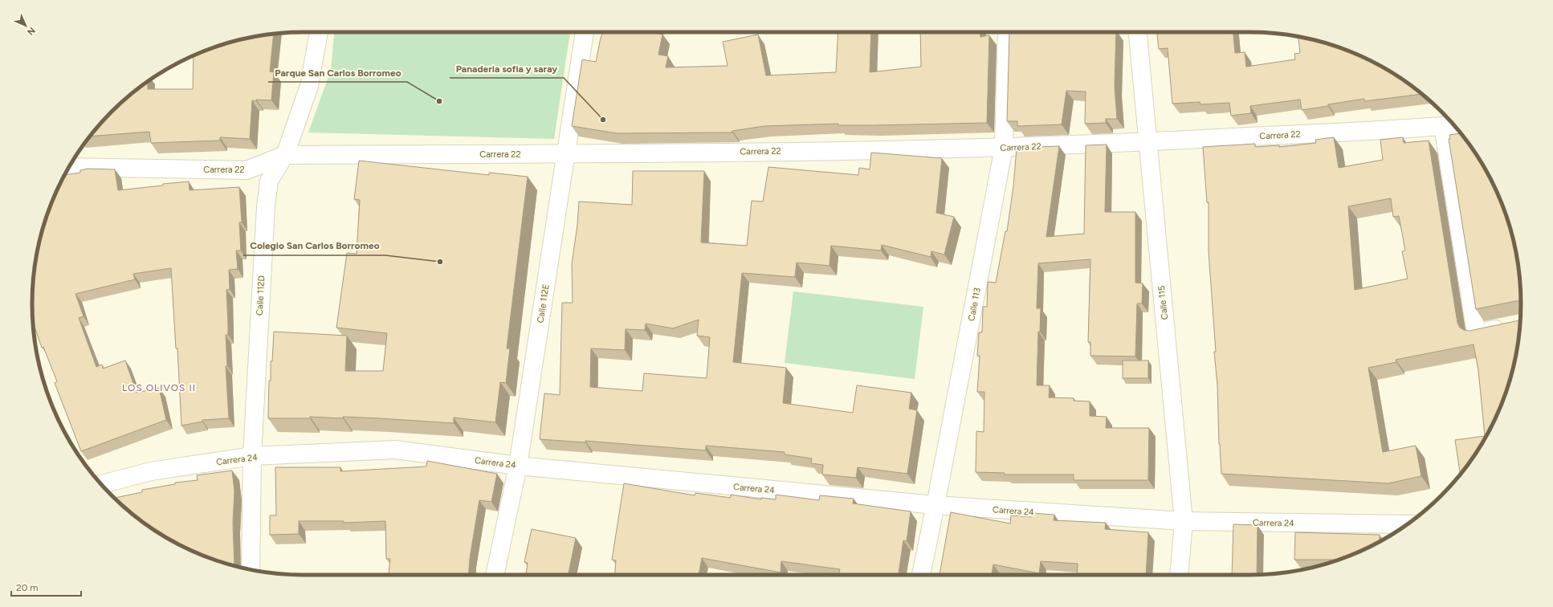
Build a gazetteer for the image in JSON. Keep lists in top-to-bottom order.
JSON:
{
  "streets": {
    "street": [
      "Carrera 22",
      "Calle 112D",
      "Calle 115",
      "Calle 112E",
      "Calle 113",
      "Carrera 24"
    ]
  },
  "crossings": [
    ["Carrera 22", "Calle 112D"],
    ["Carrera 22", "Calle 115"],
    ["Carrera 22", "Calle 112E"],
    ["Carrera 22", "Calle 113"],
    ["Calle 112D", "Carrera 24"],
    ["Calle 115", "Carrera 24"],
    ["Calle 112E", "Carrera 24"],
    ["Calle 113", "Carrera 24"]
  ],
  "districts": ["LOS OLIVOS II"],
  "places": ["Parque San Carlos Borromeo", "Panaderia sofia y saray", "Colegio San Carlos Borromeo"],
  "scale_bar": "20 m",
  "north": "bottom right"
}
